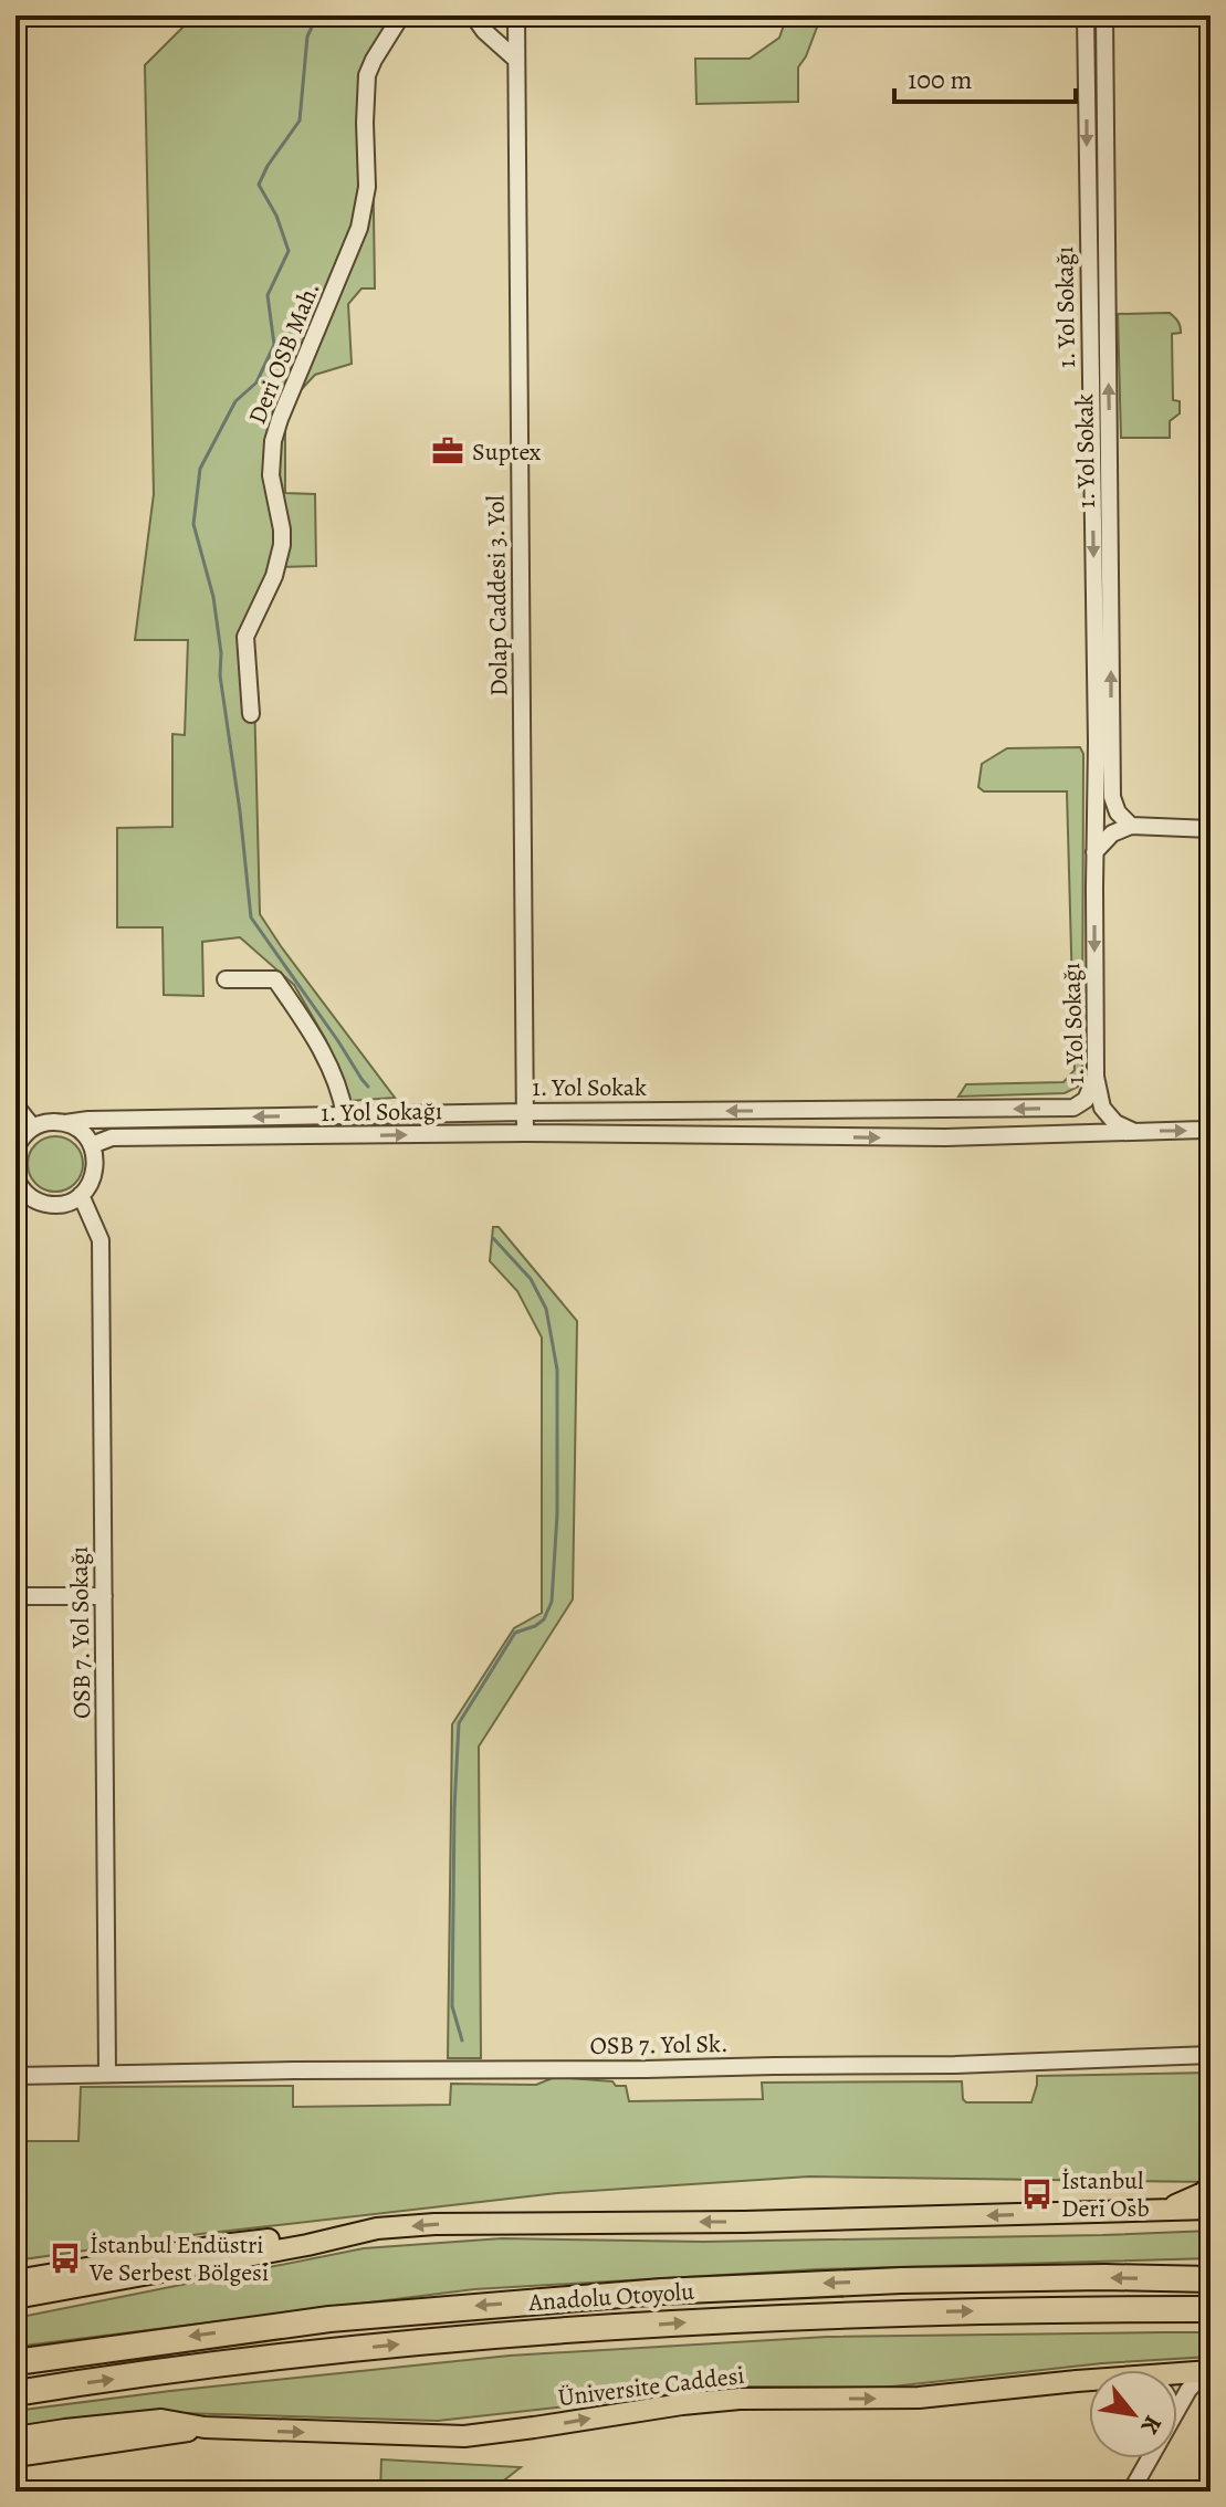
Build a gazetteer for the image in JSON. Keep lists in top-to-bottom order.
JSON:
{
  "streets": {
    "highway": ["Anadolu Otoyolu"],
    "main road": ["Üniversite Caddesi"],
    "street": [
      "1. Yol Sokağı",
      "Deri OSB Mah.",
      "1. Yol Sokak",
      "Dolap Caddesi 3. Yol",
      "OSB 7. Yol Sokağı",
      "OSB 7. Yol Sk."
    ]
  },
  "crossings": [
    ["1. Yol Sokağı", "1. Yol Sokak"],
    ["1. Yol Sokağı", "Dolap Caddesi 3. Yol"],
    ["1. Yol Sokak", "Dolap Caddesi 3. Yol"],
    ["OSB 7. Yol Sokağı", "OSB 7. Yol Sk."]
  ],
  "places": {
    "office": ["Suptex"],
    "bus stop": ["İstanbul Deri Osb", "İstanbul Endüstri Ve Serbest Bölgesi"]
  },
  "scale_bar": "100 m",
  "north": "bottom right"
}
